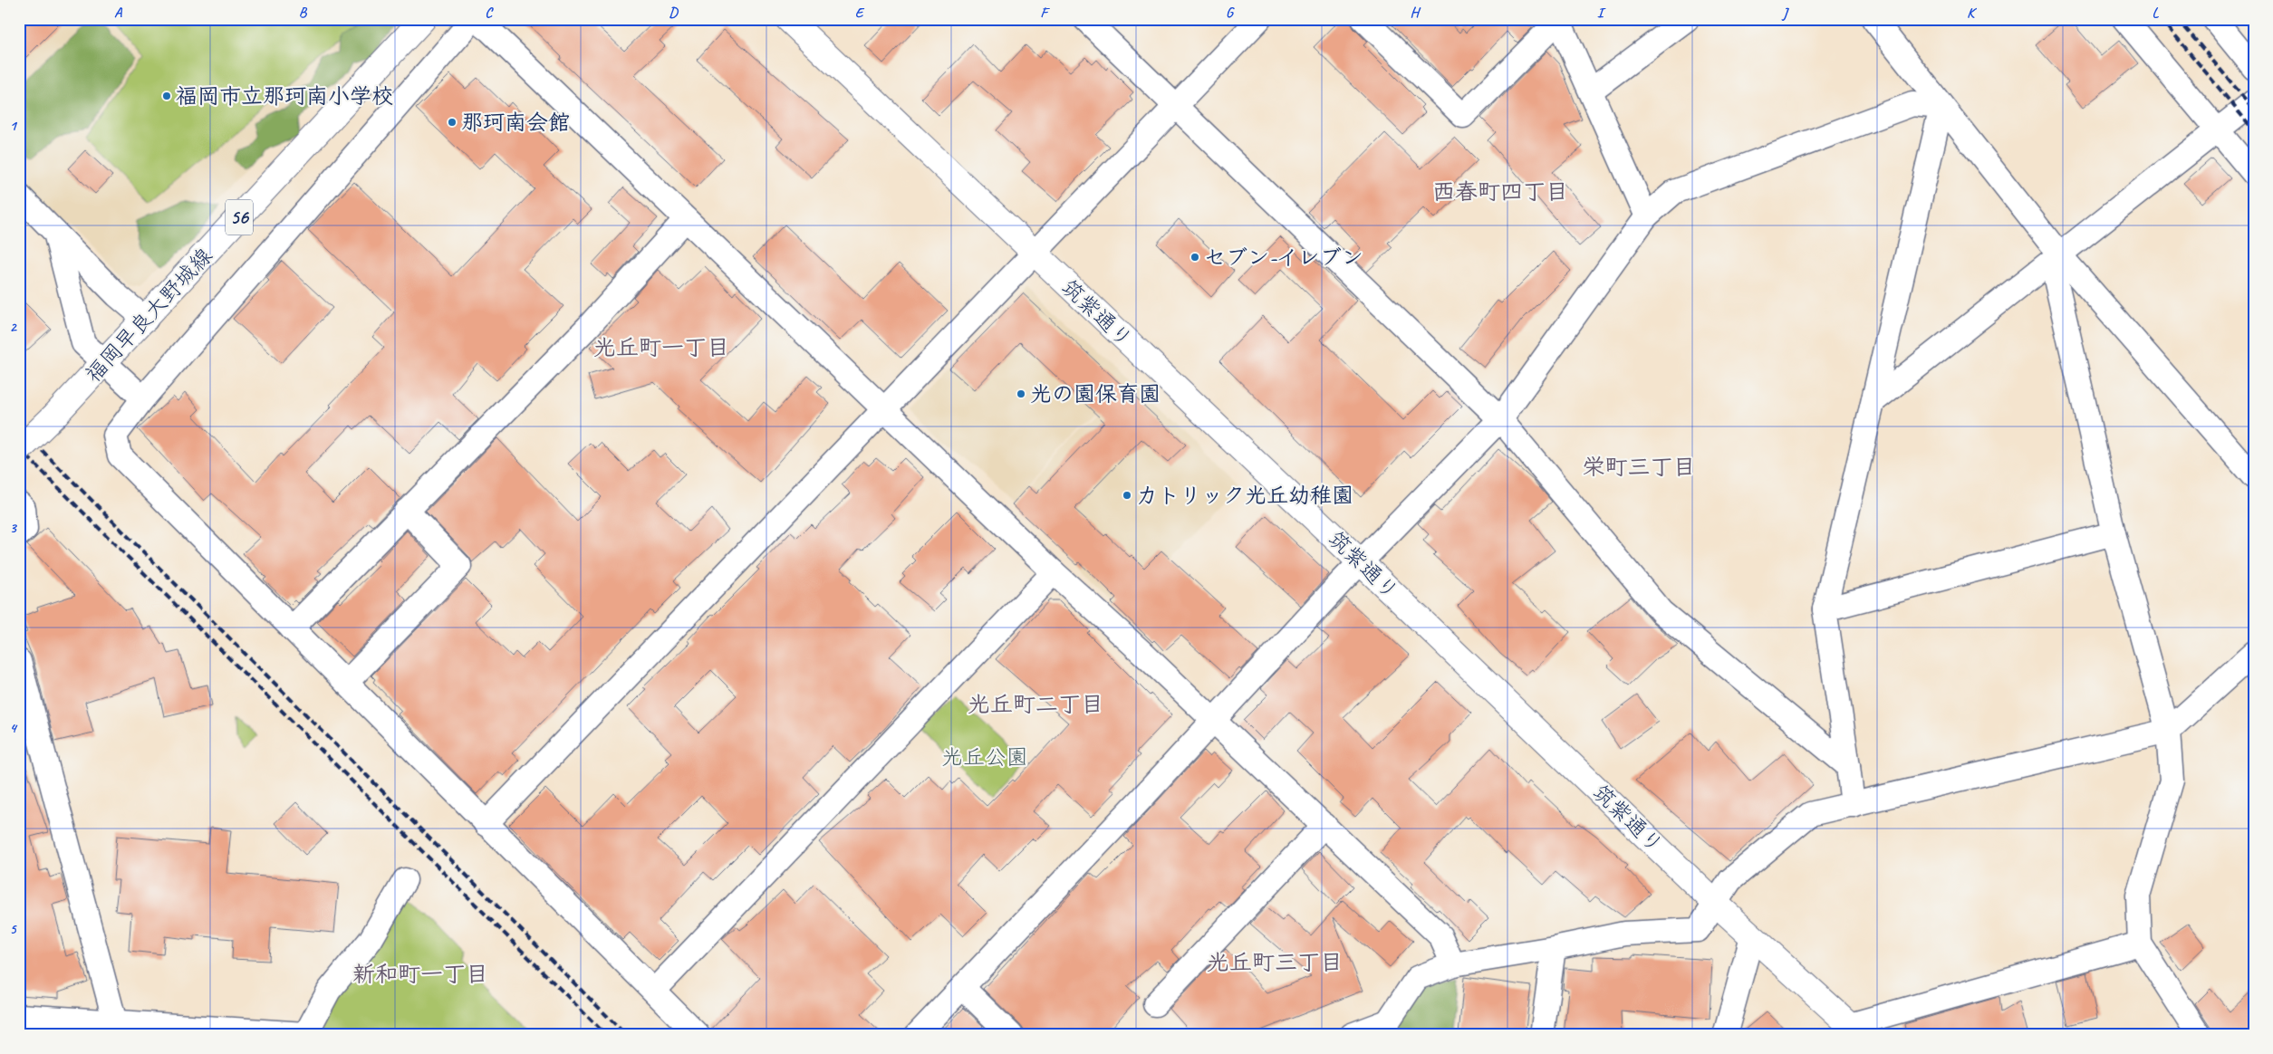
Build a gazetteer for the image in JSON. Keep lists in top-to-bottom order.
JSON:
{
  "streets": {
    "street": ["56", "筑紫通り", "福岡早良大野城線"]
  },
  "districts": [
    "西春町四丁目",
    "光丘町一丁目",
    "栄町三丁目",
    "光丘町二丁目",
    "光丘町三丁目",
    "新和町一丁目"
  ],
  "parks": ["光丘公園"],
  "places": [
    "福岡市立那珂南小学校",
    "那珂南会館",
    "セブン-イレブン",
    "光の園保育園",
    "カトリック光丘幼稚園"
  ],
  "grid": {
    "columns": [
      "A",
      "B",
      "C",
      "D",
      "E",
      "F",
      "G",
      "H",
      "I",
      "J",
      "K",
      "L"
    ],
    "rows": [
      "1",
      "2",
      "3",
      "4",
      "5"
    ]
  }
}
